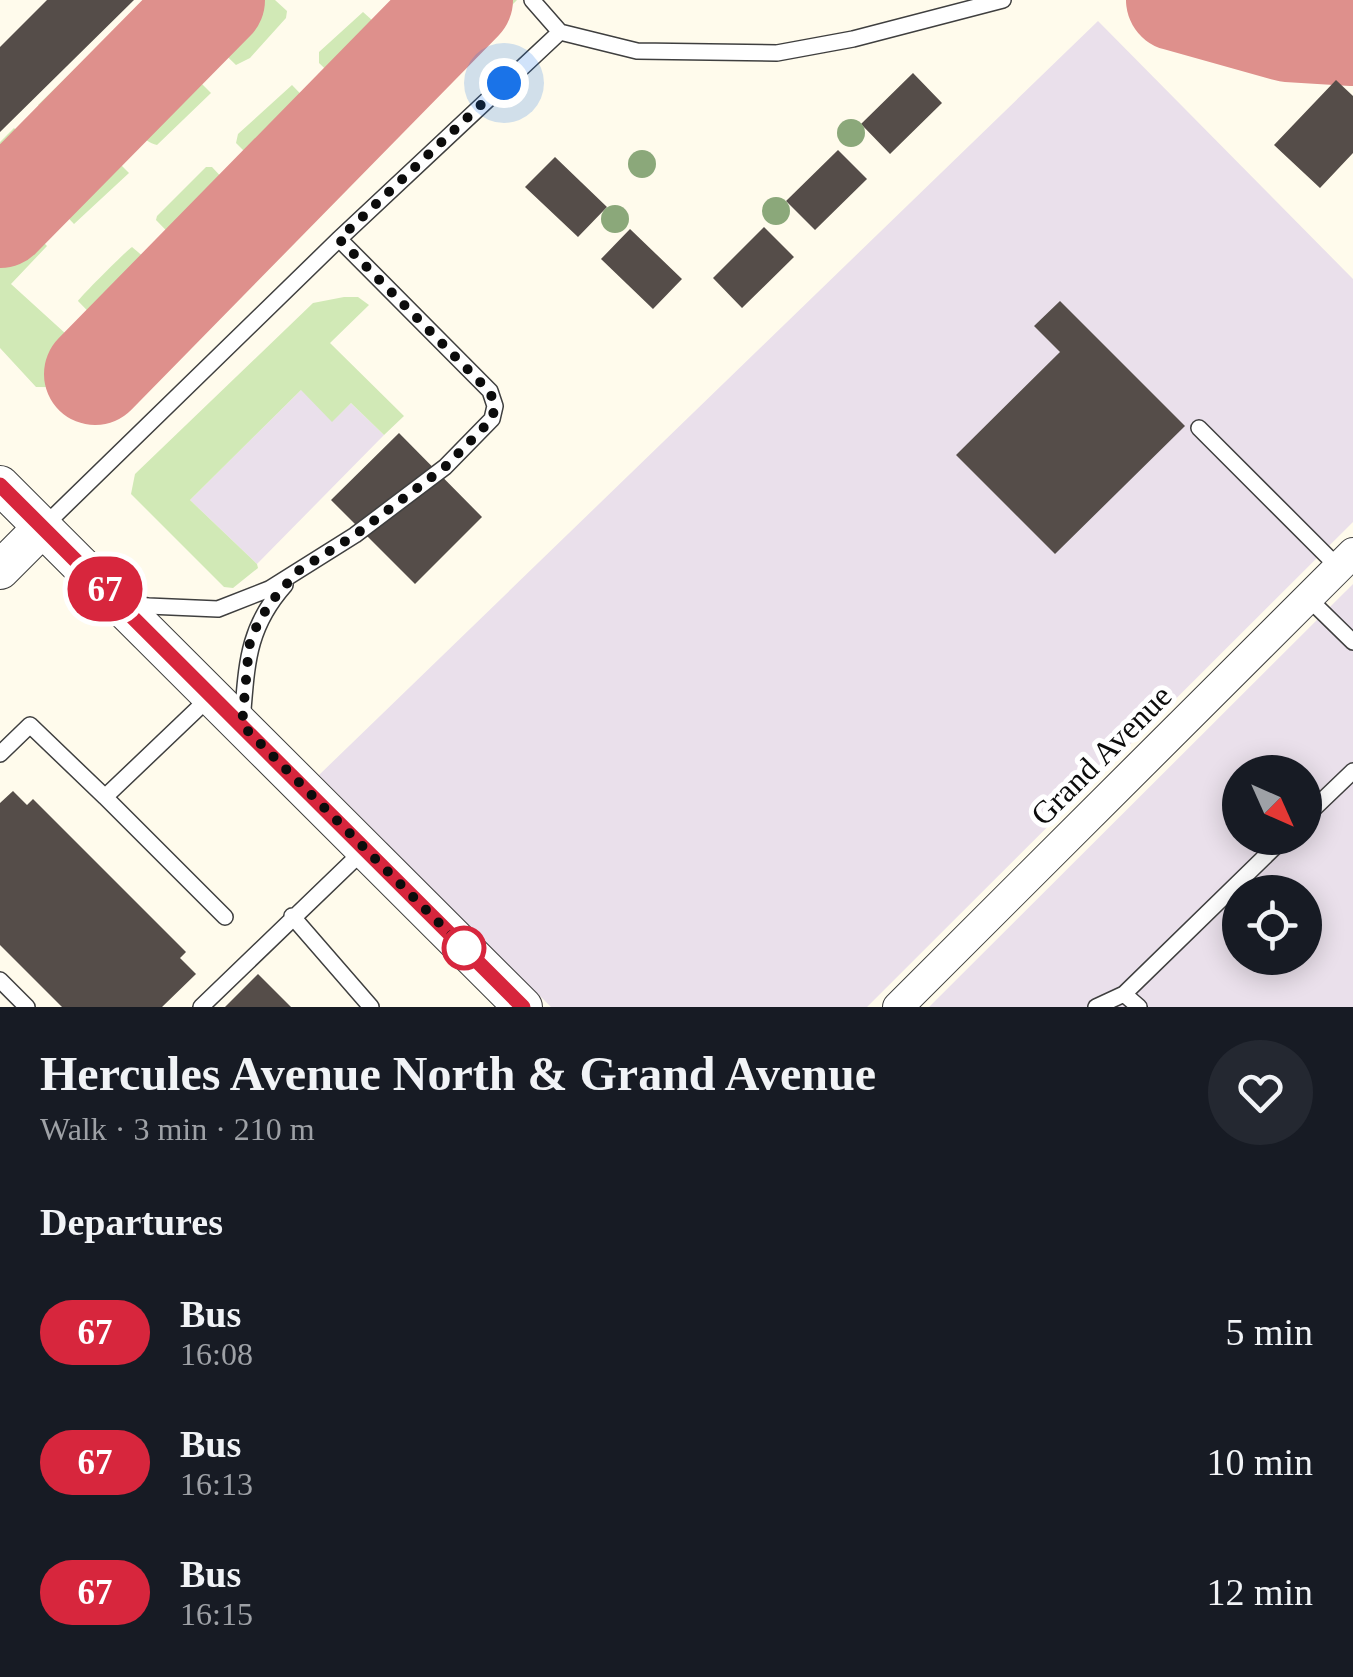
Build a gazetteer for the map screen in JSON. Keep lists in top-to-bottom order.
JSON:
{
  "streets": {
    "street": ["Grand Avenue"]
  },
  "lines": ["bus line 67"],
  "north": "bottom right",
  "page": {
    "on_map": "67",
    "heading": [
      ["Hercules Avenue North & Grand Avenue", "Walk · 3 min · 210 m"],
      "Departures"
    ],
    "list": [
      {
        "mark": "67",
        "name": "Bus",
        "note": "16:08",
        "value": "5 min"
      },
      {
        "mark": "67",
        "name": "Bus",
        "note": "16:13",
        "value": "10 min"
      },
      {
        "mark": "67",
        "name": "Bus",
        "note": "16:15",
        "value": "12 min"
      }
    ]
  }
}
